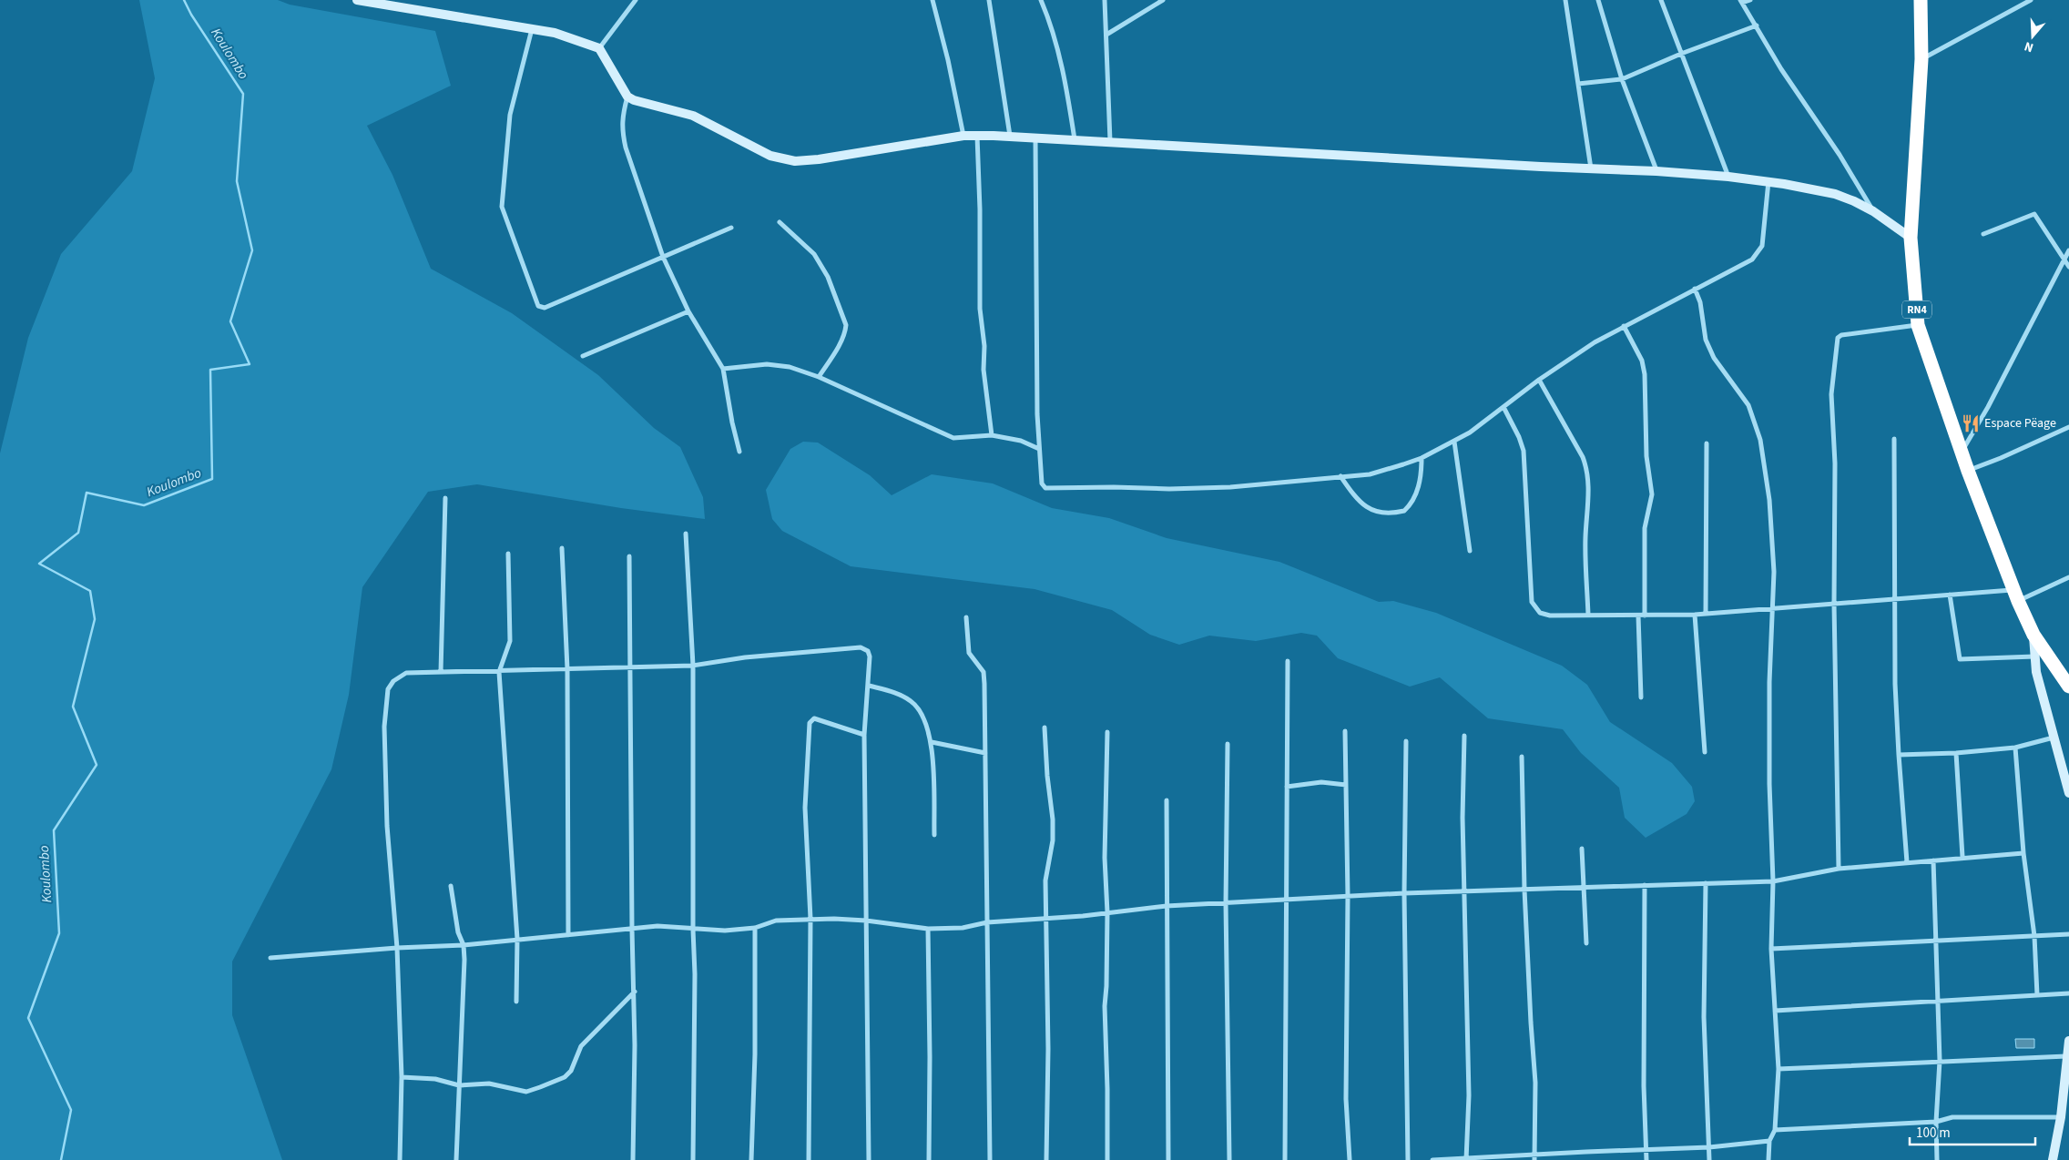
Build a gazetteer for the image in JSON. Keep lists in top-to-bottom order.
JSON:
{
  "streets": {
    "highway": ["RN4"]
  },
  "water": ["Koulombo"],
  "places": {
    "restaurant": ["Espace Pëage"]
  },
  "scale_bar": "100 m",
  "north": "bottom"
}
